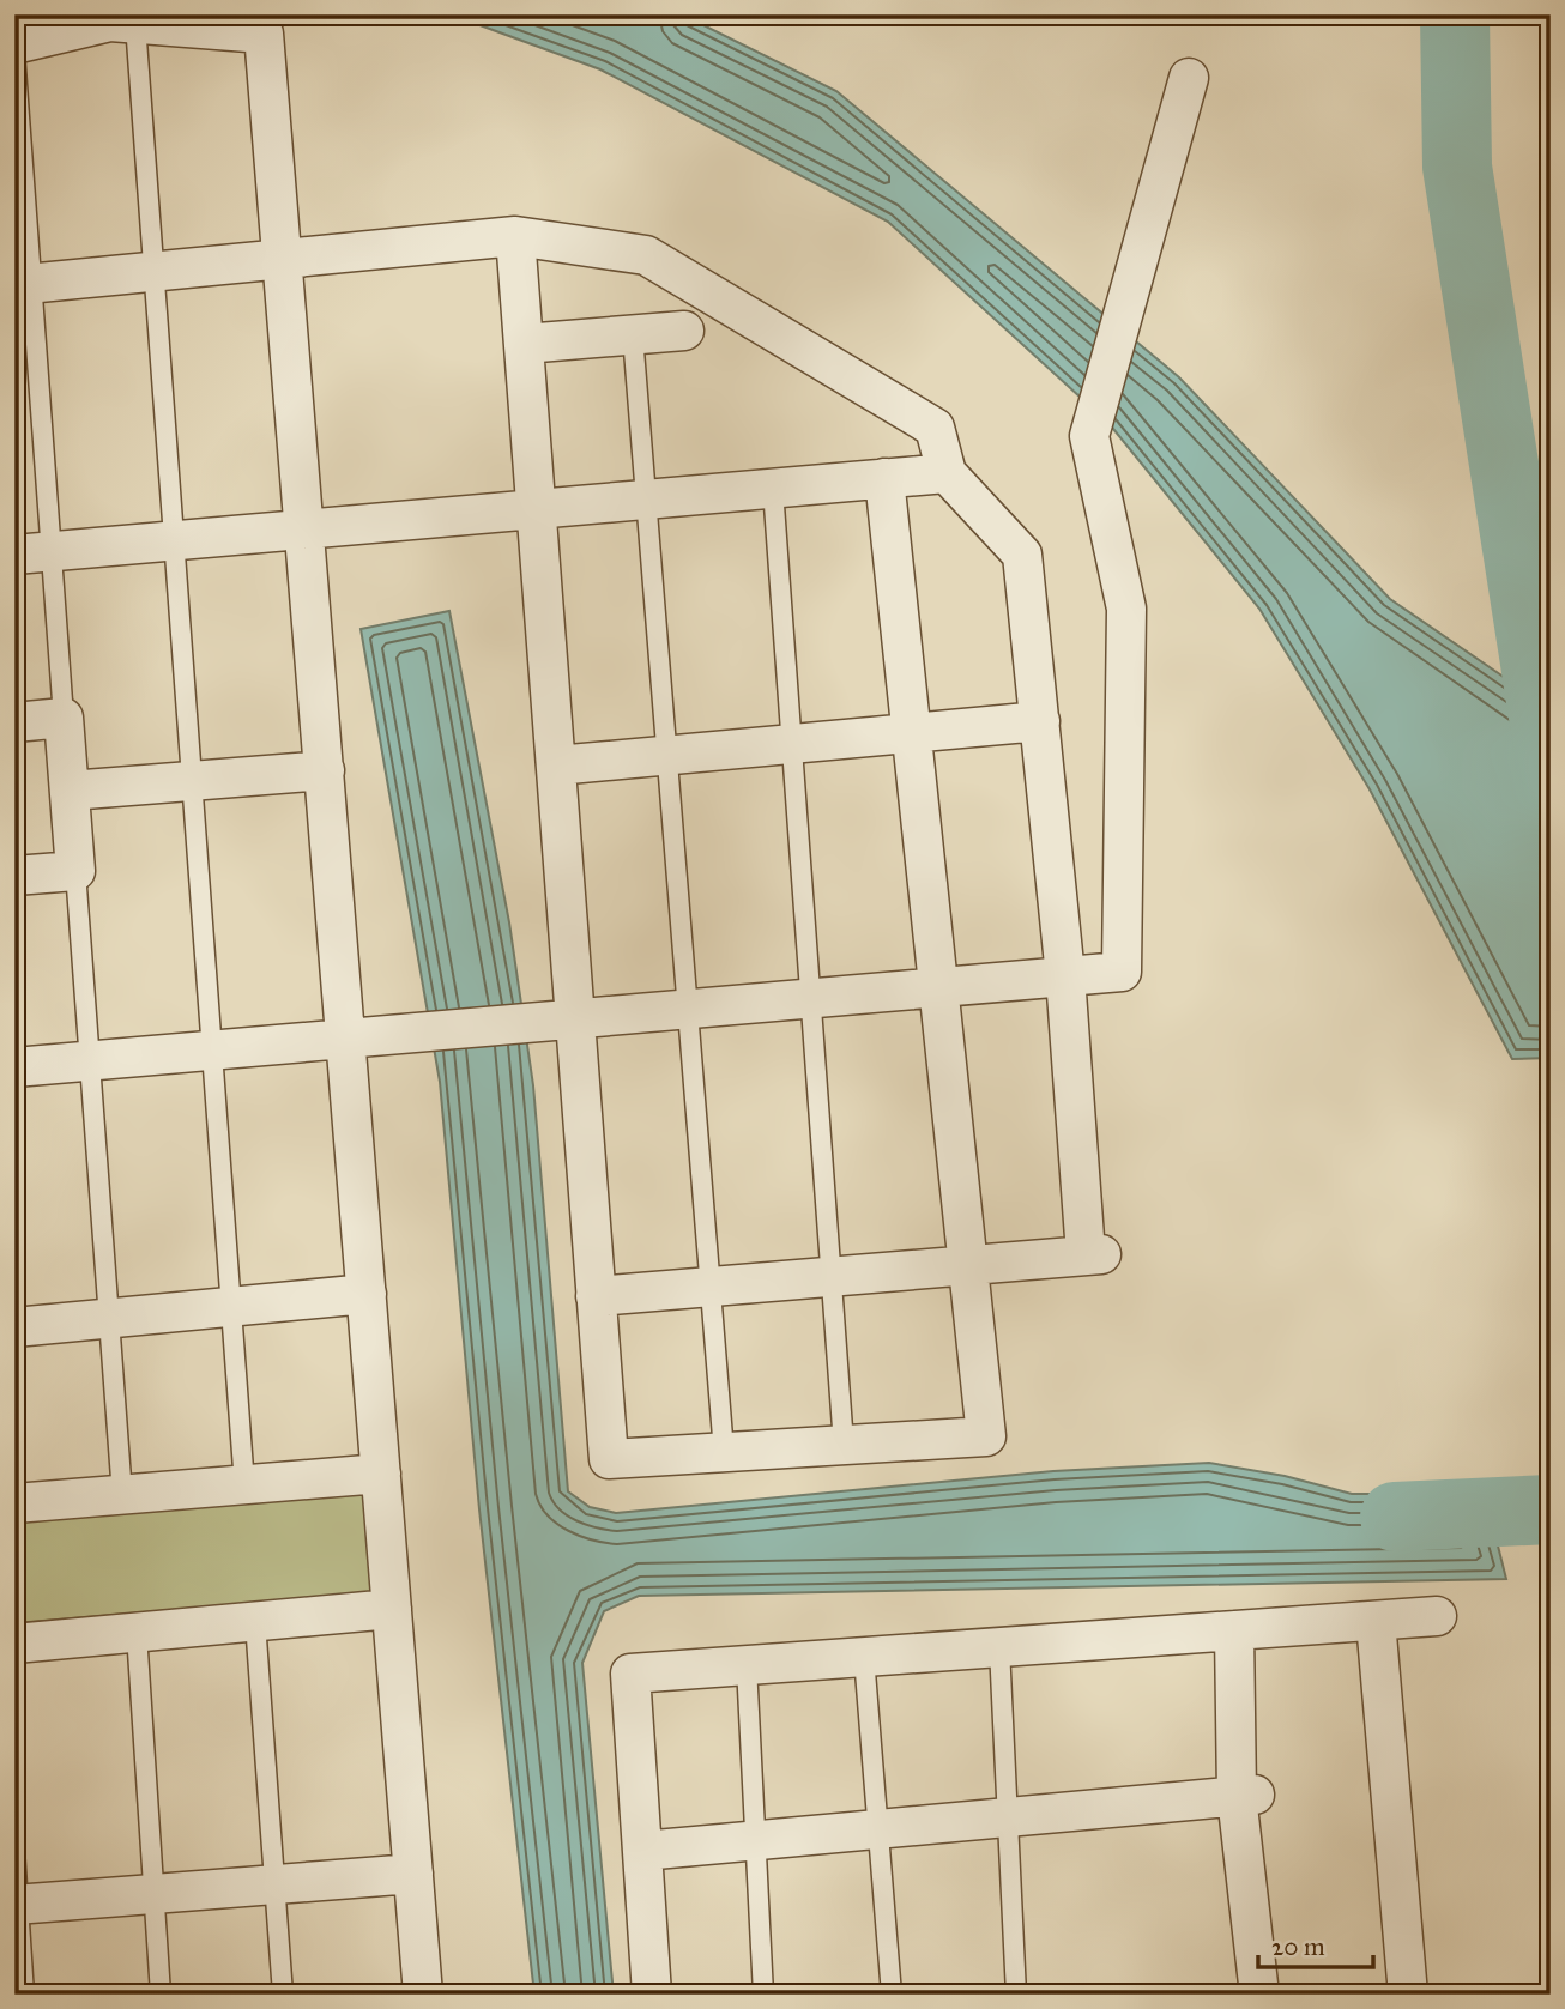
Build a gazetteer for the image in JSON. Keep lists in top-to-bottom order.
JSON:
{
  "scale_bar": "20 m"
}
